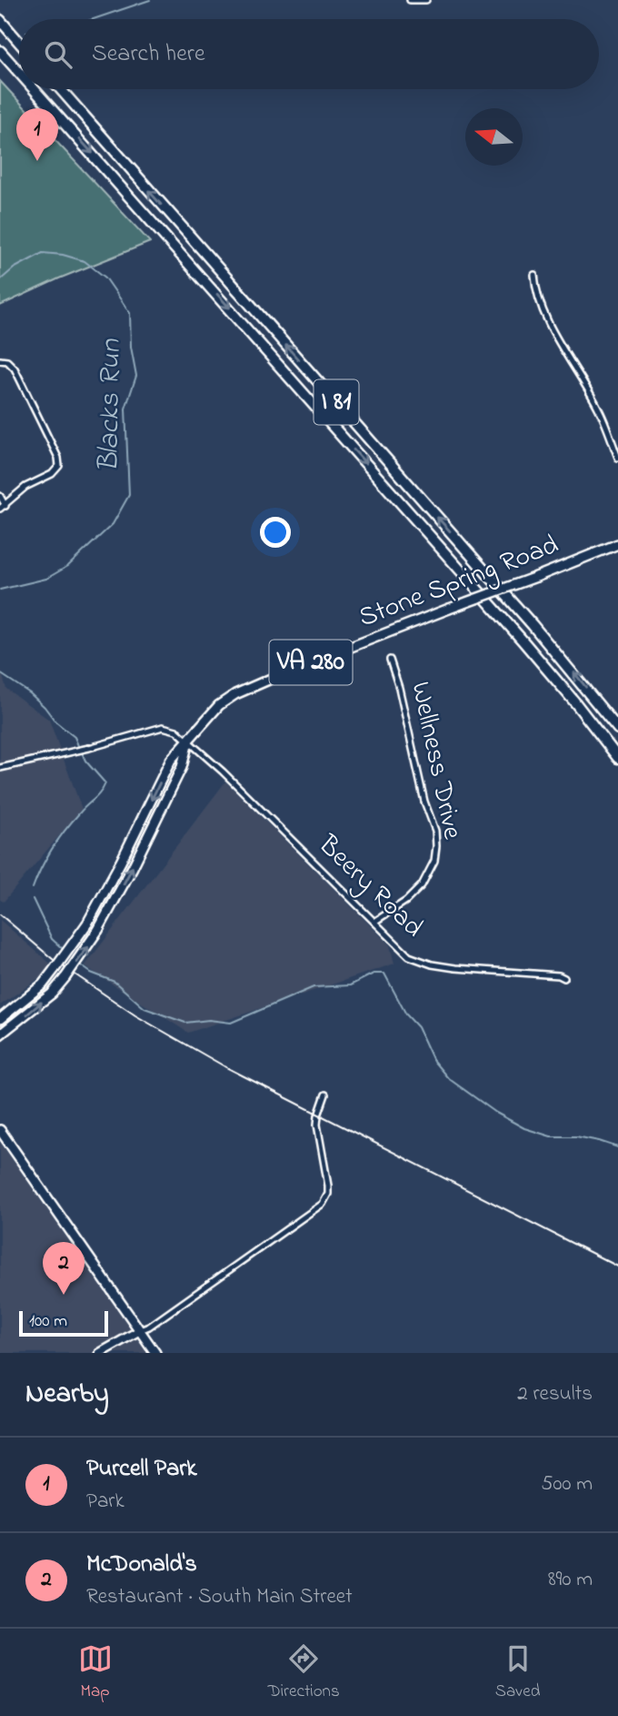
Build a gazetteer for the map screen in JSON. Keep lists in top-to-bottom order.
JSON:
{
  "streets": {
    "highway": ["I 81"],
    "main road": ["Stone Spring Road", "VA 280"],
    "street": ["Wellness Drive", "Beery Road"]
  },
  "crossings": [
    ["Stone Spring Road", "Beery Road"],
    ["Wellness Drive", "Beery Road"]
  ],
  "water": ["Blacks Run"],
  "scale_bar": "100 m",
  "north": "left",
  "page": {
    "search": "Search here",
    "pins": ["1", "2"],
    "scale": "100 m",
    "heading": ["Nearby", "2 results"],
    "list": [
      {
        "mark": "1",
        "name": "Purcell Park",
        "note": "Park",
        "value": "500 m"
      },
      {
        "mark": "2",
        "name": "McDonald's",
        "note": "Restaurant · South Main Street",
        "value": "890 m"
      }
    ],
    "nav": ["Map", "Directions", "Saved"]
  }
}
